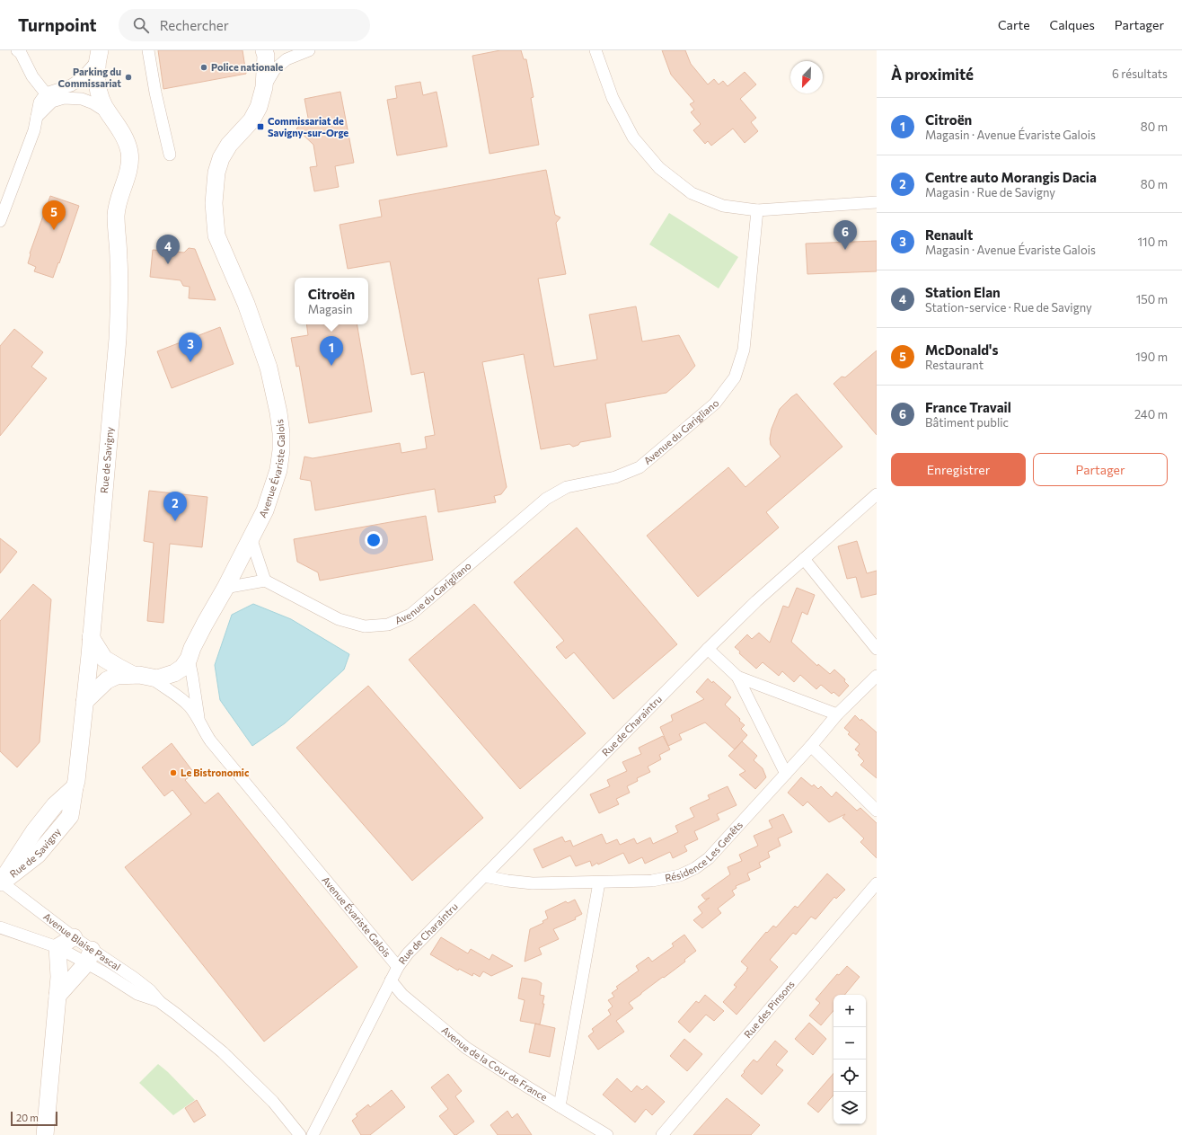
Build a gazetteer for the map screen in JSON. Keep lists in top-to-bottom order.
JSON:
{
  "streets": {
    "main road": ["Rue de Savigny", "Avenue Évariste Galois"],
    "street": [
      "Avenue du Garigliano",
      "Rue de Charaintru",
      "Résidence Les Genêts",
      "Avenue Blaise Pascal",
      "Rue des Pinsons",
      "Avenue de la Cour de France"
    ]
  },
  "crossings": [
    ["Rue de Savigny", "Avenue Évariste Galois"],
    ["Rue de Savigny", "Avenue Blaise Pascal"],
    ["Avenue Évariste Galois", "Rue de Charaintru"],
    ["Rue de Charaintru", "Résidence Les Genêts"]
  ],
  "places": {
    "other": ["Police nationale", "Parking du Commissariat", "Le Bistronomic"],
    "transit": ["Commissariat de Savigny-sur-Orge"]
  },
  "scale_bar": "20 m",
  "north": "bottom left",
  "page": {
    "header": "Turnpoint",
    "search": "Rechercher",
    "nav": ["Carte", "Calques", "Partager"],
    "heading": ["À proximité", "6 résultats"],
    "list": [
      {
        "mark": "1",
        "name": "Citroën",
        "note": "Magasin · Avenue Évariste Galois",
        "value": "80 m"
      },
      {
        "mark": "2",
        "name": "Centre auto Morangis Dacia",
        "note": "Magasin · Rue de Savigny",
        "value": "80 m"
      },
      {
        "mark": "3",
        "name": "Renault",
        "note": "Magasin · Avenue Évariste Galois",
        "value": "110 m"
      },
      {
        "mark": "4",
        "name": "Station Elan",
        "note": "Station-service · Rue de Savigny",
        "value": "150 m"
      },
      {
        "mark": "5",
        "name": "McDonald's",
        "note": "Restaurant",
        "value": "190 m"
      },
      {
        "mark": "6",
        "name": "France Travail",
        "note": "Bâtiment public",
        "value": "240 m"
      }
    ],
    "pins": [
      "5",
      "6",
      "4",
      "3",
      "1",
      "2"
    ],
    "popup": ["Citroën", "Magasin"],
    "buttons": ["Enregistrer", "Partager"],
    "map_buttons": ["+", "−"],
    "scale": "20 m"
  }
}
